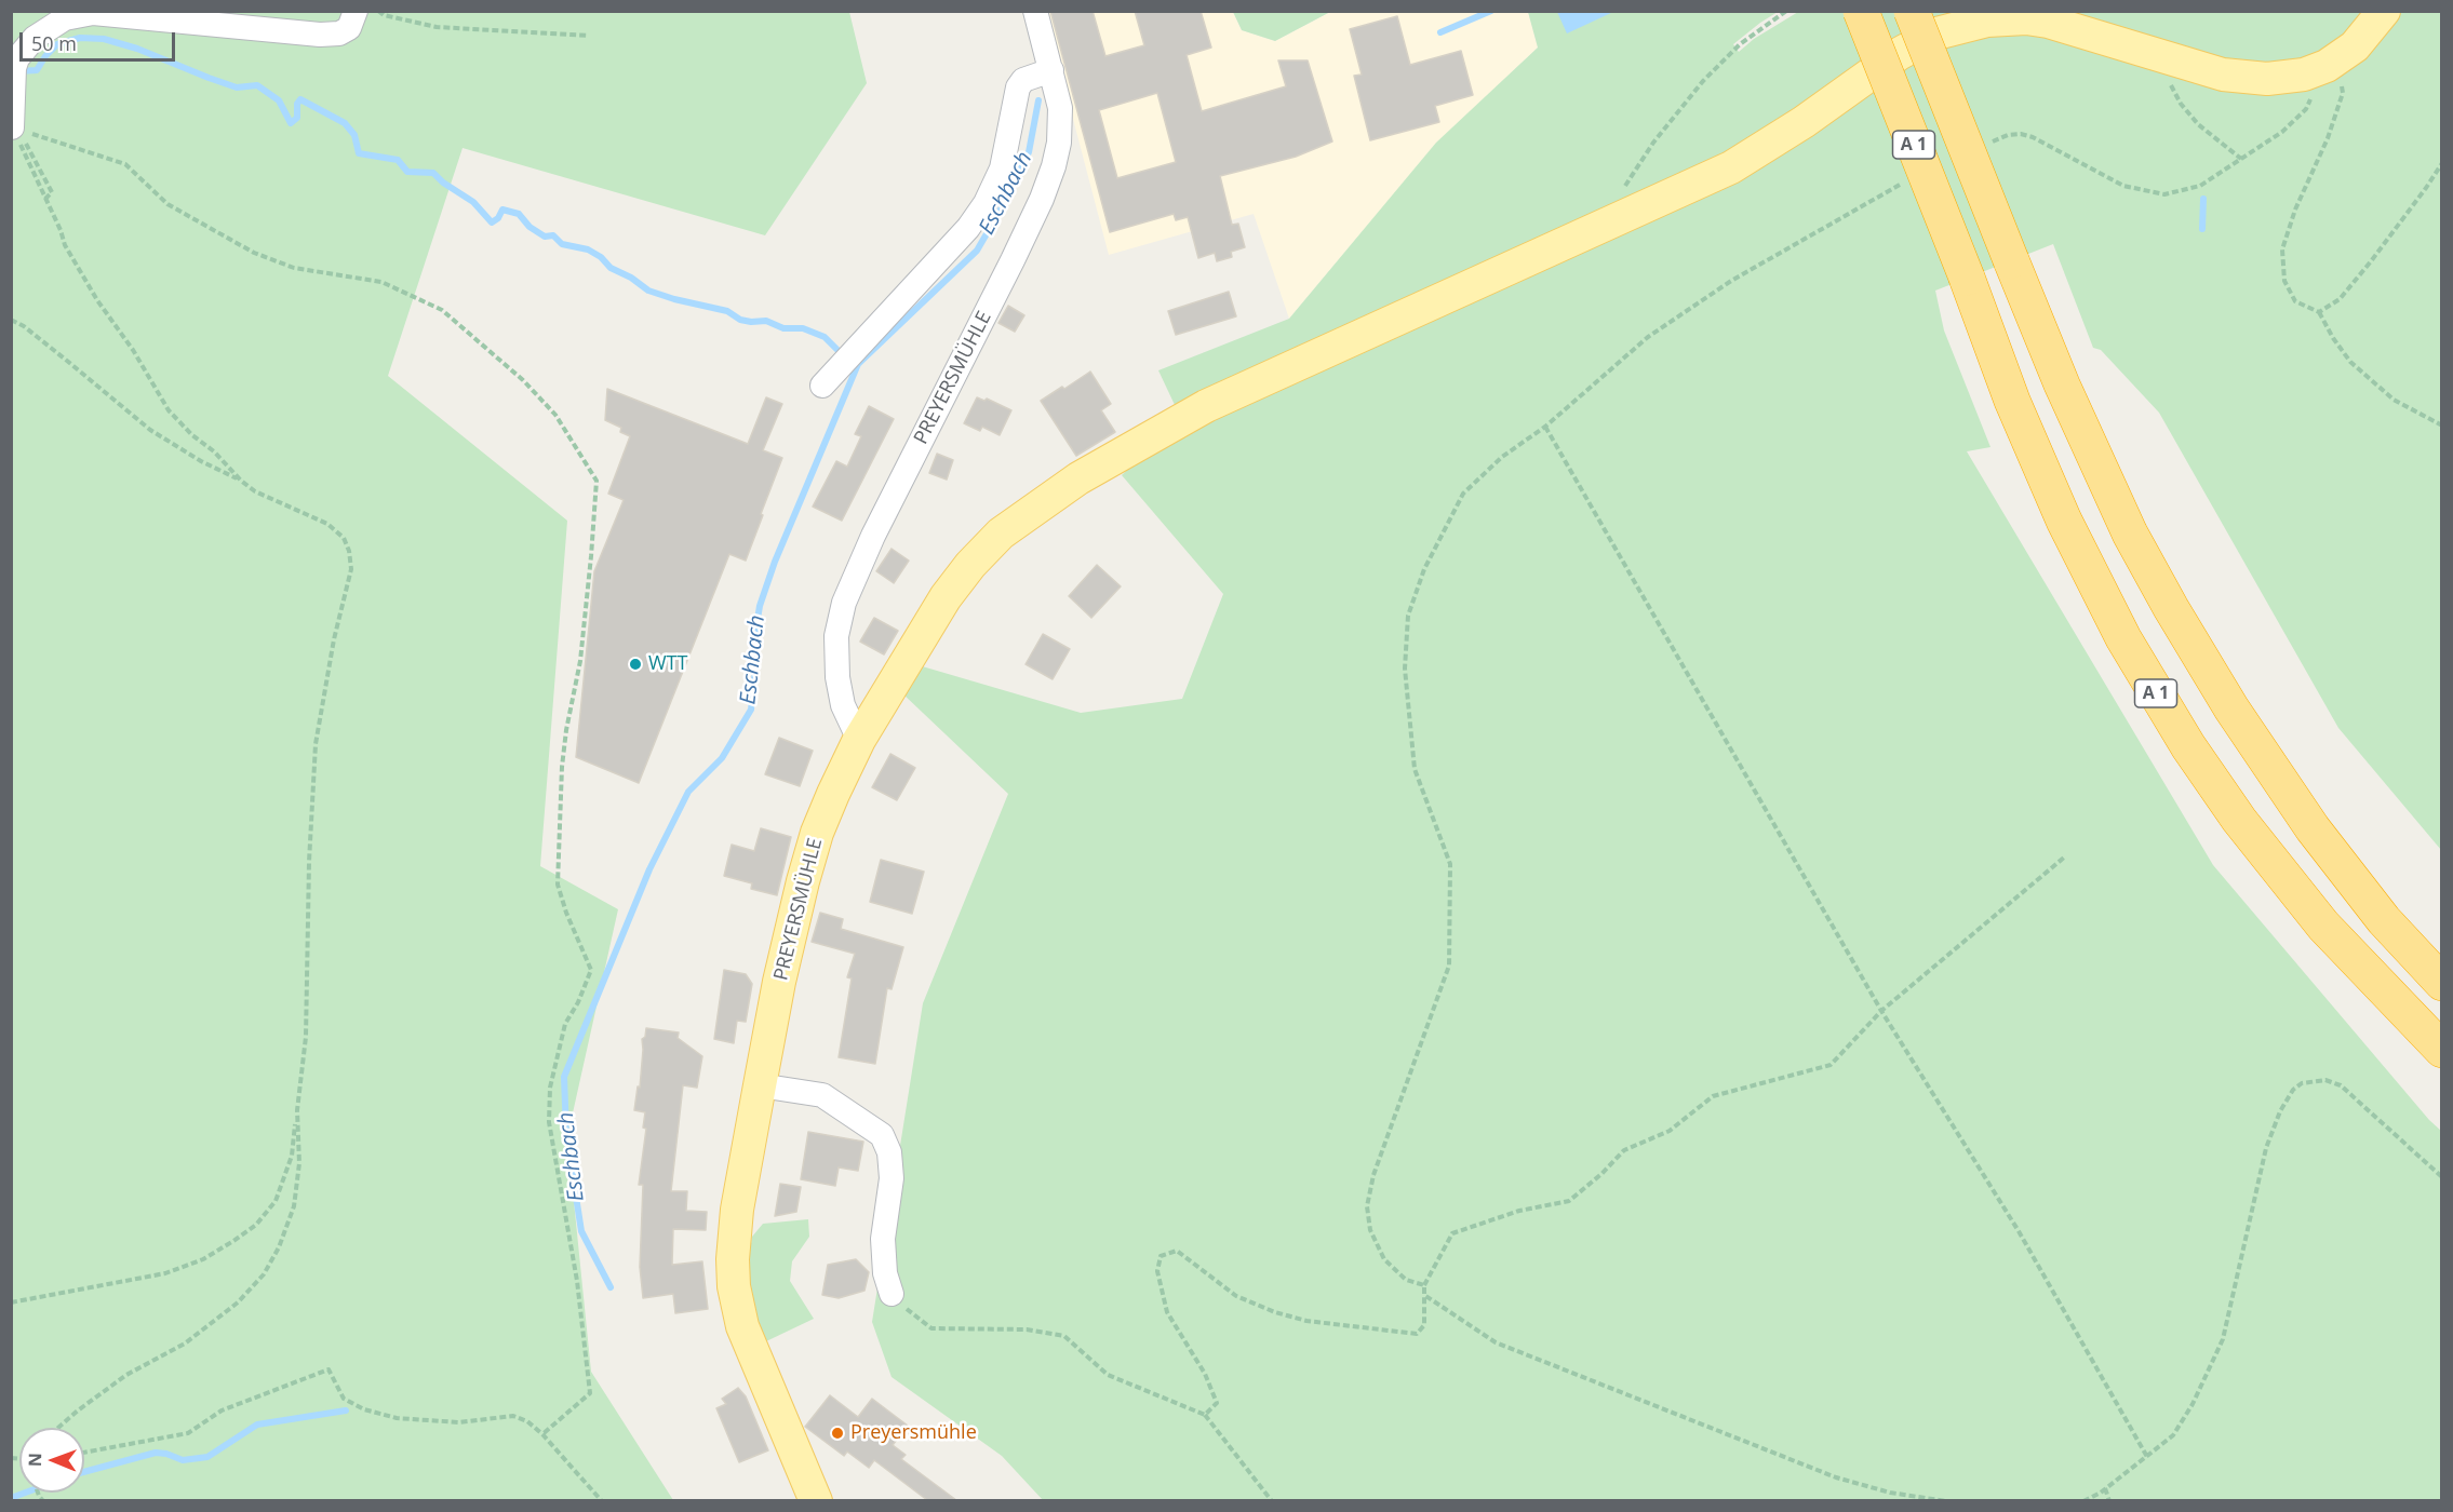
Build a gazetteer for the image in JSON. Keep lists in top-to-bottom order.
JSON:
{
  "streets": {
    "highway": ["A 1"],
    "main road": ["PREYERSMÜHLE"]
  },
  "water": ["Eschbach"],
  "places": ["WTT", "Preyersmühle"],
  "scale_bar": "50 m",
  "north": "left"
}
